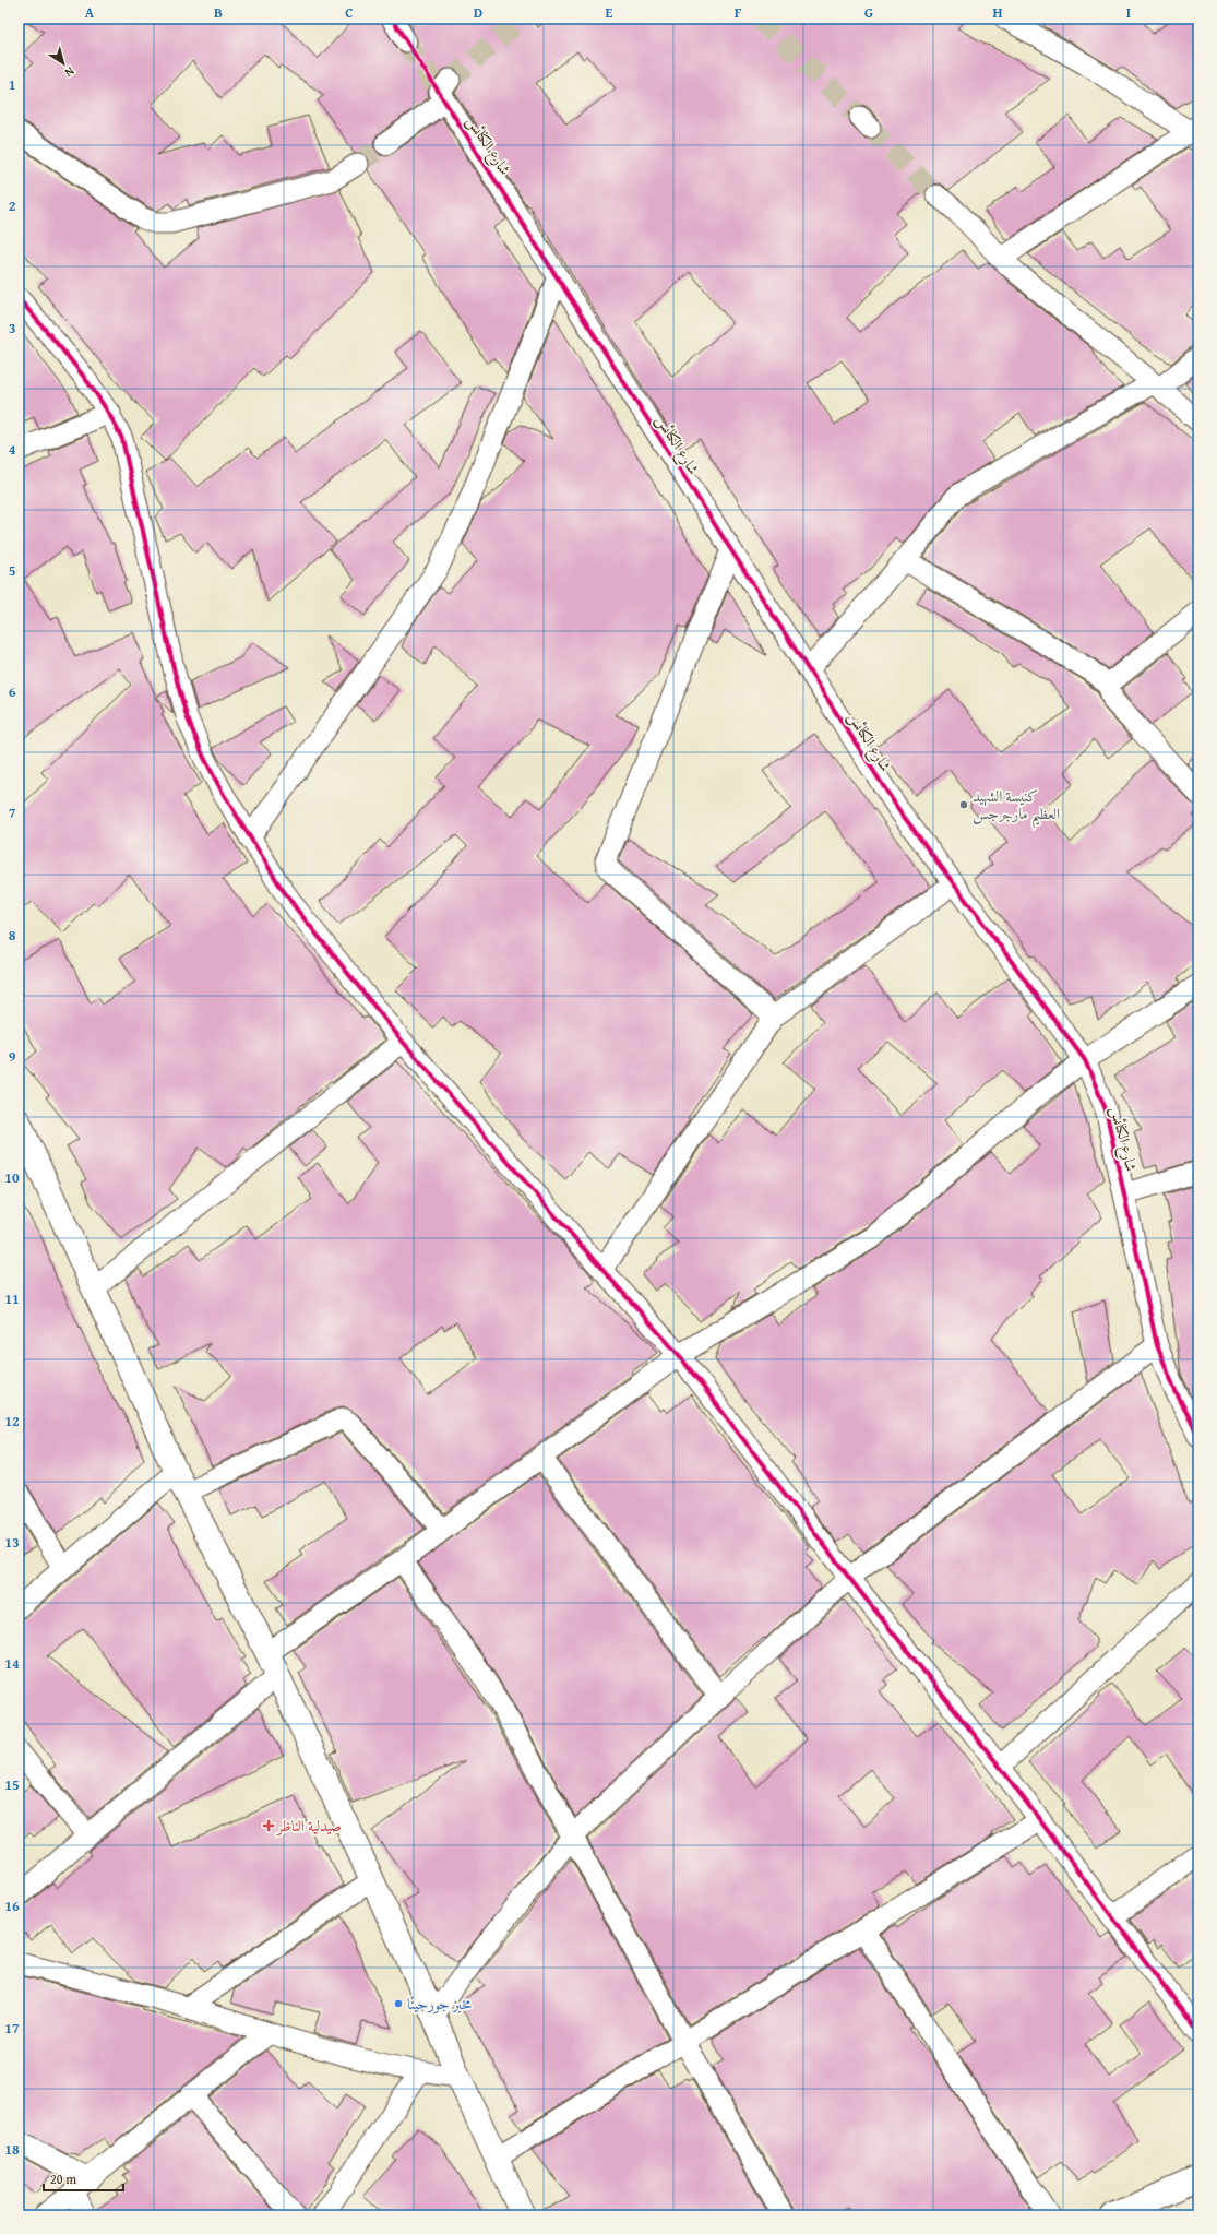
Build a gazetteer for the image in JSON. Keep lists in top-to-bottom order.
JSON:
{
  "streets": {
    "street": ["شارع الكنائس"]
  },
  "places": {
    "other": ["كنيسة الشهيد العظيم مارجرجس", "مخبز جورجينا"],
    "health": ["صيدلية الناظر"]
  },
  "scale_bar": "20 m",
  "north": "bottom right",
  "grid": {
    "columns": [
      "A",
      "B",
      "C",
      "D",
      "E",
      "F",
      "G",
      "H",
      "I"
    ],
    "rows": [
      "1",
      "2",
      "3",
      "4",
      "5",
      "6",
      "7",
      "8",
      "9",
      "10",
      "11",
      "12",
      "13",
      "14",
      "15",
      "16",
      "17",
      "18"
    ]
  }
}
